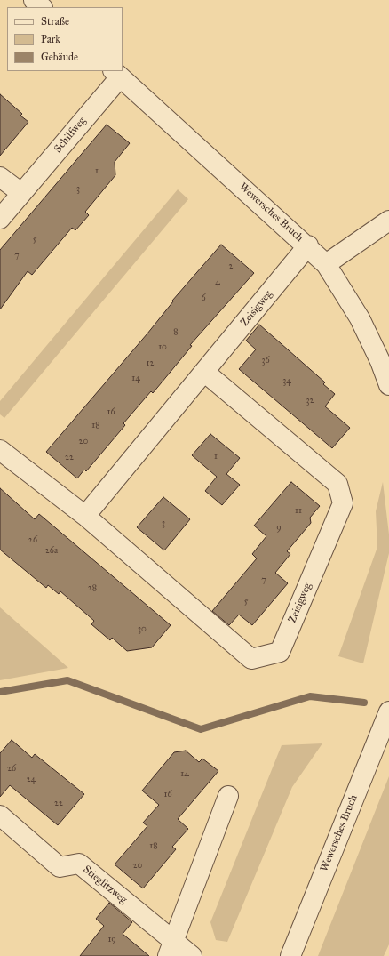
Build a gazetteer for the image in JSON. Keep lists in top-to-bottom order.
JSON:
{
  "streets": {
    "street": [
      "Schilfweg",
      "Wewersches Bruch",
      "Zeisigweg",
      "Stieglitzweg"
    ]
  },
  "crossings": [
    ["Schilfweg", "Wewersches Bruch"],
    ["Wewersches Bruch", "Zeisigweg"]
  ],
  "house_numbers": [
    "1",
    "3",
    "5",
    "7",
    "2",
    "4",
    "6",
    "8",
    "10",
    "36",
    "12",
    "14",
    "34",
    "32",
    "16",
    "18",
    "20",
    "1",
    "22",
    "11",
    "3",
    "9",
    "26",
    "26a",
    "7",
    "28",
    "5",
    "30",
    "26",
    "14",
    "24",
    "16",
    "22",
    "18",
    "20",
    "19"
  ],
  "legend": ["Straße", "Park", "Gebäude"]
}
